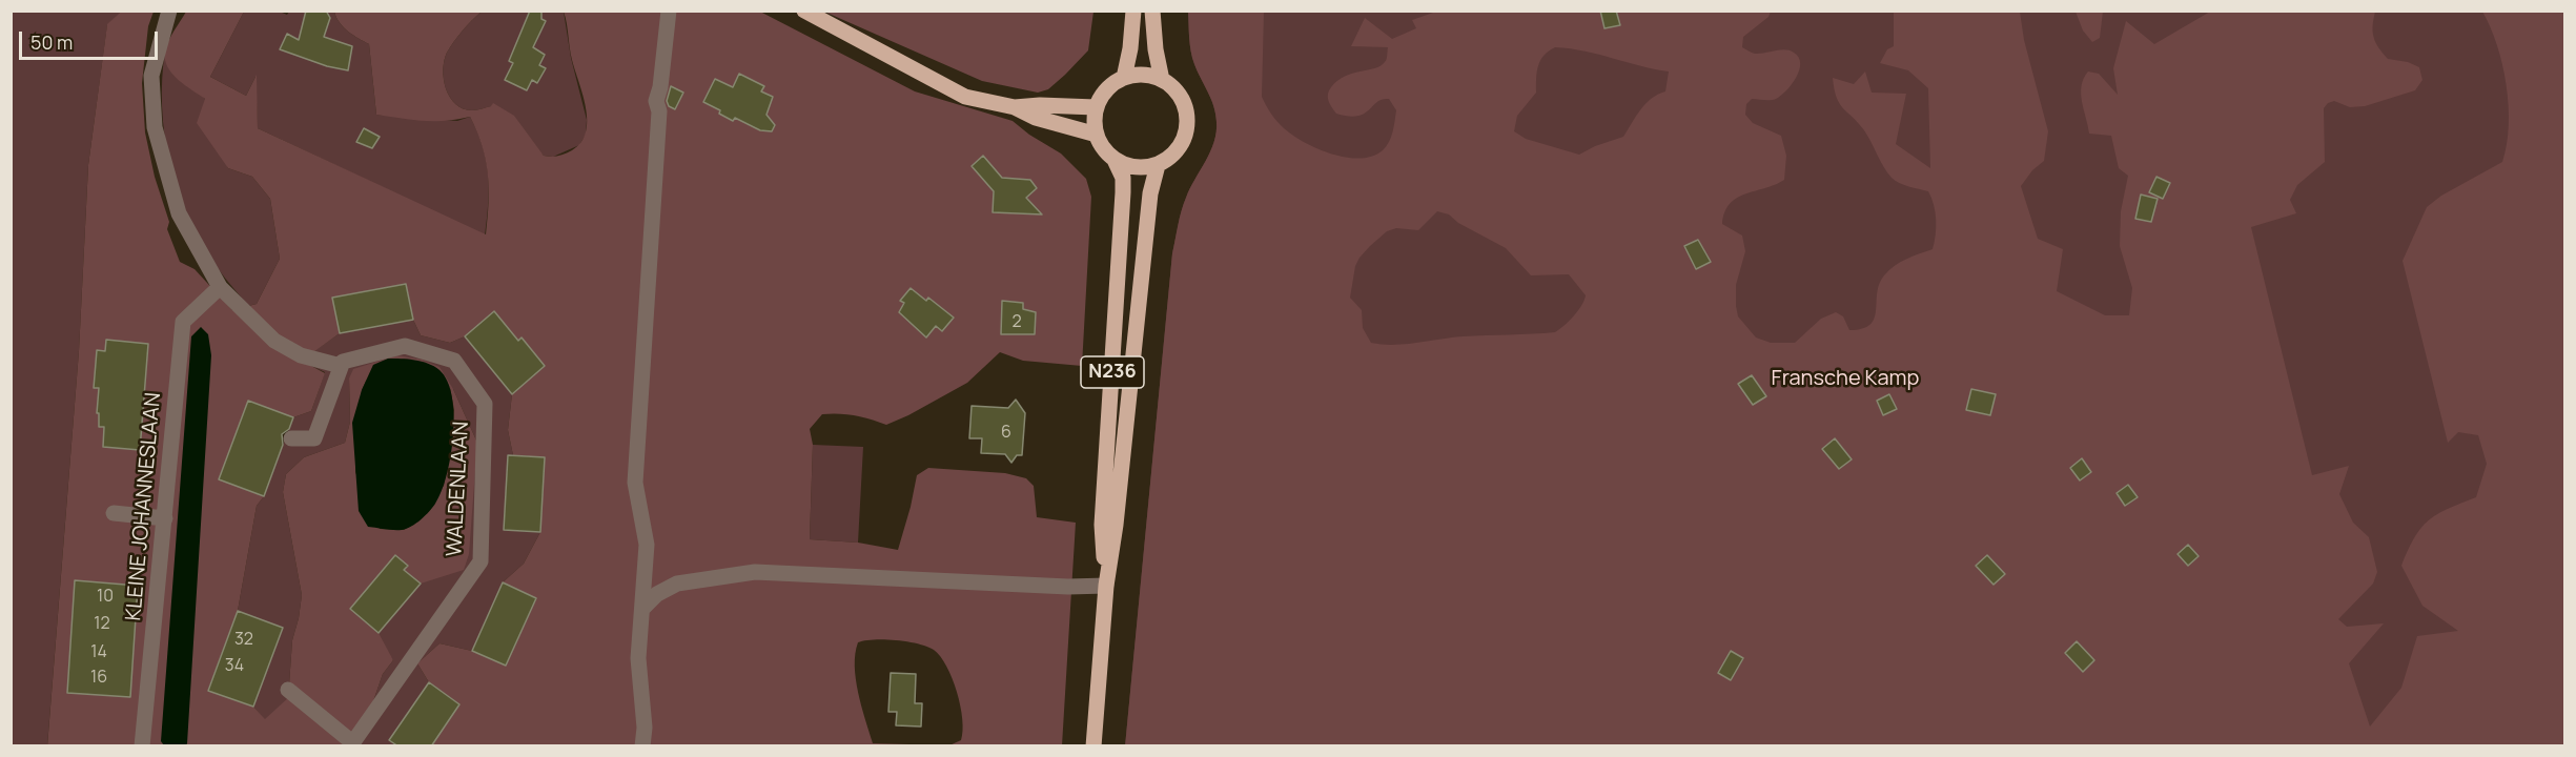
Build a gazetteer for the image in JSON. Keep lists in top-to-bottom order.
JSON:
{
  "streets": {
    "main road": ["N236"],
    "street": ["WALDENLAAN", "KLEINE JOHANNESLAAN"]
  },
  "parks": ["Fransche Kamp"],
  "house_numbers": [
    "2",
    "6",
    "10",
    "12",
    "32",
    "14",
    "34",
    "16"
  ],
  "scale_bar": "50 m"
}
